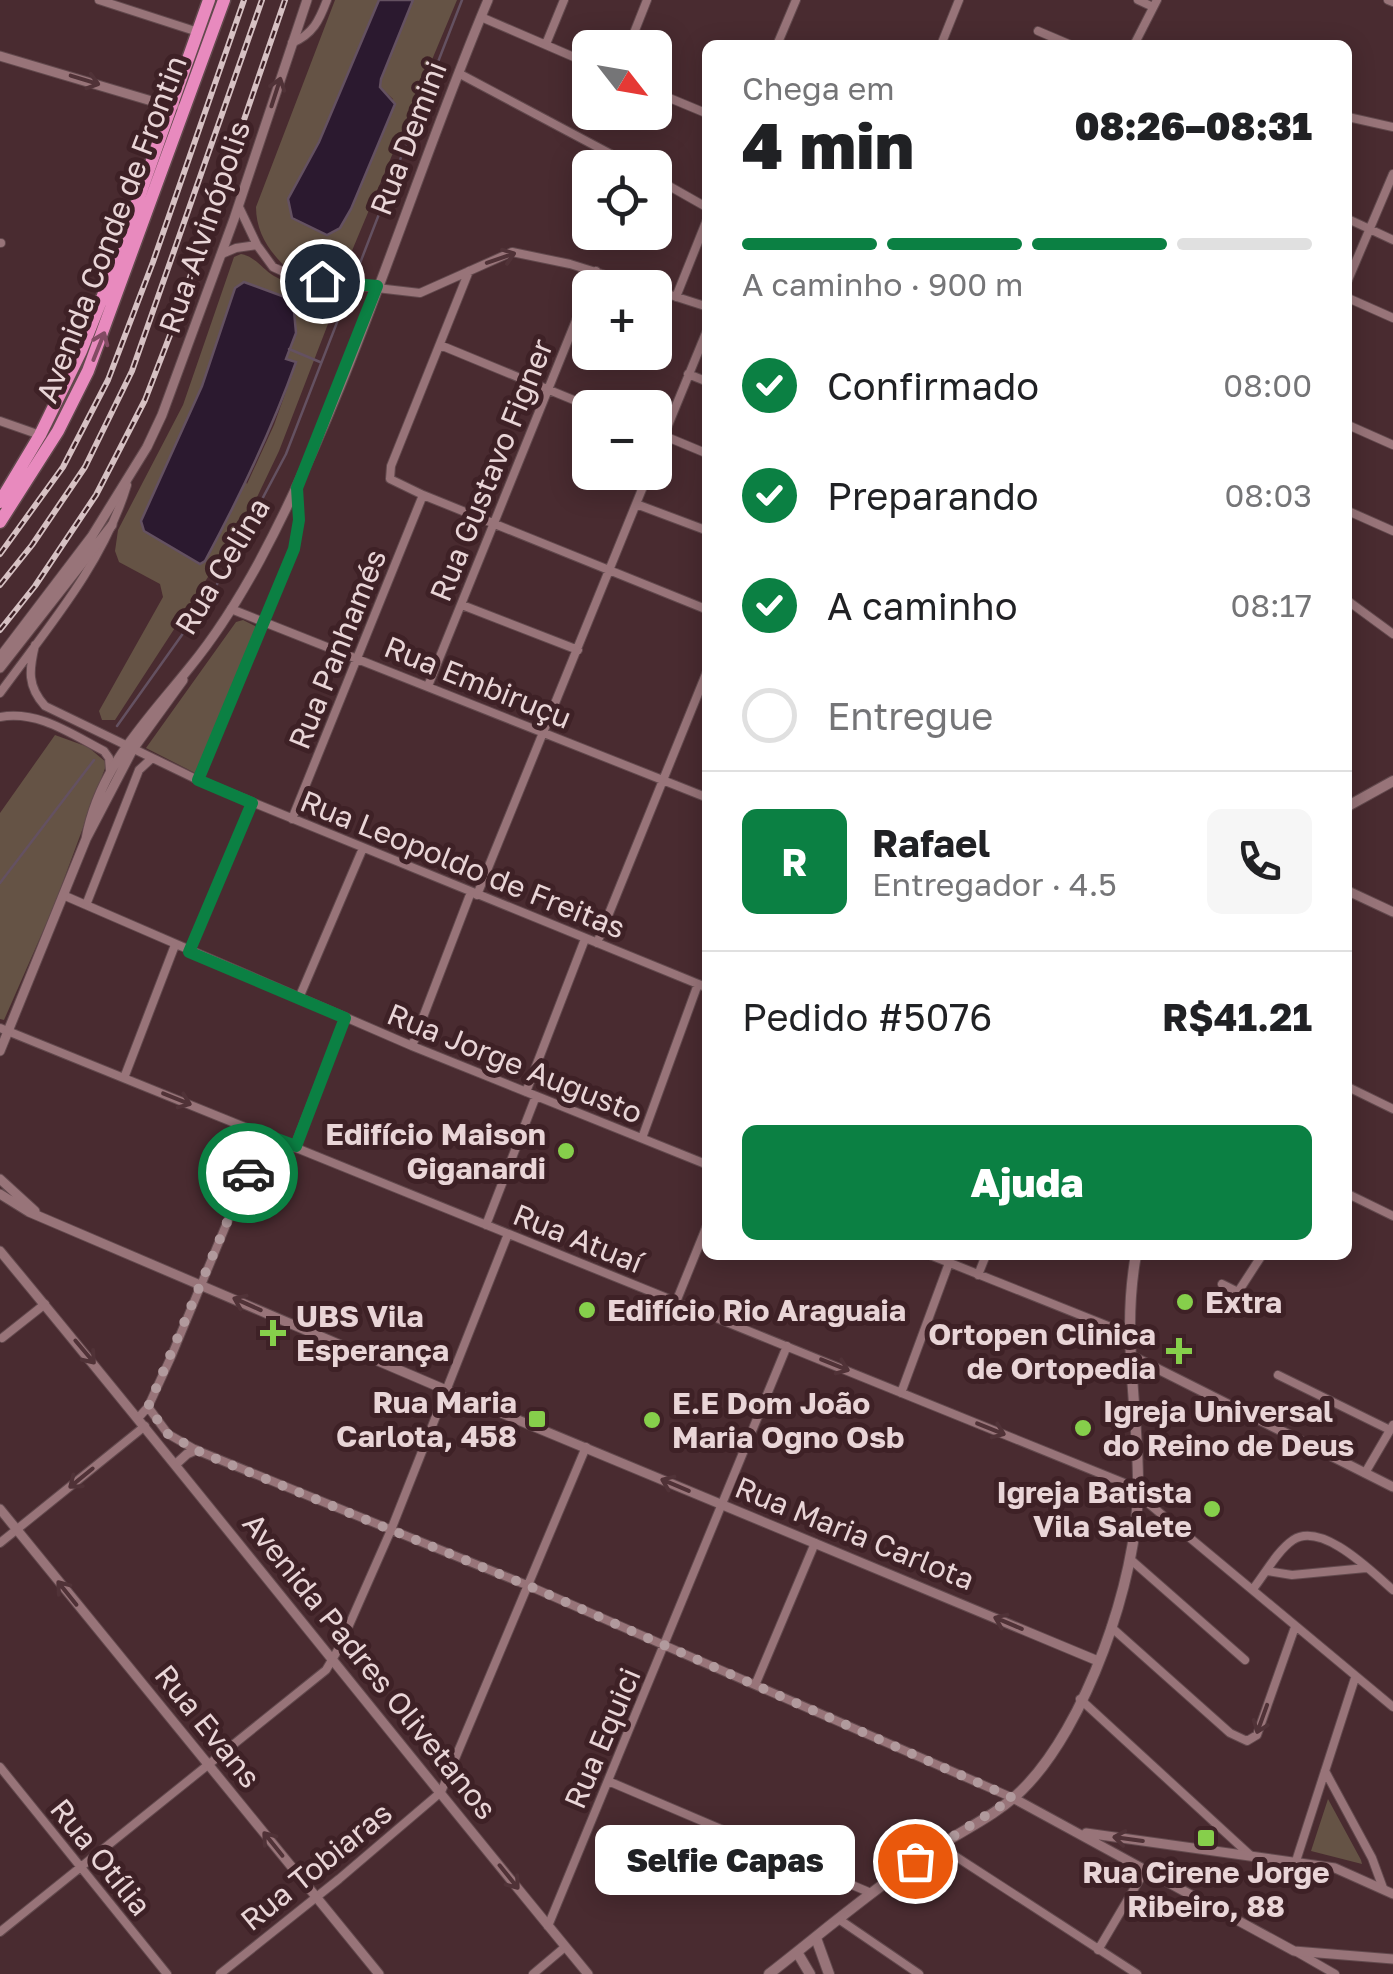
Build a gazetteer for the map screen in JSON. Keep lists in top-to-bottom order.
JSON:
{
  "streets": {
    "highway": ["Avenida Conde de Frontin"],
    "street": [
      "Rua Demini",
      "Rua Alvinópolis",
      "Rua Gustavo Figner",
      "Rua Celina",
      "Rua Panhamés",
      "Rua Embiruçu",
      "Rua Leopoldo de Freitas",
      "Rua Jorge Augusto",
      "Rua Atuaí",
      "Rua Maria Carlota",
      "Avenida Padres Olivetanos",
      "Rua Evans",
      "Rua Equici",
      "Rua Otília",
      "Rua Tobiaras"
    ]
  },
  "crossings": [
    ["Rua Demini", "Rua Celina"],
    ["Rua Demini", "Rua Embiruçu"],
    ["Rua Demini", "Rua Leopoldo de Freitas"],
    ["Rua Alvinópolis", "Rua Leopoldo de Freitas"],
    ["Rua Gustavo Figner", "Rua Embiruçu"],
    ["Rua Celina", "Rua Embiruçu"],
    ["Rua Celina", "Rua Leopoldo de Freitas"],
    ["Rua Celina", "Rua Atuaí"],
    ["Rua Panhamés", "Rua Embiruçu"],
    ["Rua Panhamés", "Rua Leopoldo de Freitas"],
    ["Rua Atuaí", "Rua Equici"],
    ["Rua Maria Carlota", "Rua Equici"],
    ["Avenida Padres Olivetanos", "Rua Equici"],
    ["Avenida Padres Olivetanos", "Rua Tobiaras"],
    ["Rua Evans", "Rua Tobiaras"]
  ],
  "one_way": ["Rua Maria Carlota", "Rua Evans"],
  "places": {
    "other": [
      "Edifício Maison Giganardi",
      "Extra",
      "Edifício Rio Araguaia",
      "E.E Dom João Maria Ogno Osb",
      "Igreja Universal do Reino de Deus",
      "Igreja Batista Vila Salete",
      "Selfie Capas"
    ],
    "health": ["UBS Vila Esperança", "Ortopen Clinica de Ortopedia"],
    "transit": ["Rua Maria Carlota, 458", "Rua Cirene Jorge Ribeiro, 88"]
  },
  "north": "bottom right",
  "page": {
    "map_buttons": ["+", "−"],
    "heading": ["4 min", "Chega em", "08:26–08:31"],
    "panel": [
      "Rafael",
      "Entregador · 4.5",
      "Pedido #5076",
      "R$41.21"
    ],
    "bar": "A caminho · 900 m",
    "list": [
      ["Confirmado", "08:00"],
      ["Preparando", "08:03"],
      ["A caminho", "08:17"],
      "Entregue"
    ],
    "round": "R",
    "buttons": "Ajuda",
    "bubble": "Selfie Capas"
  }
}
